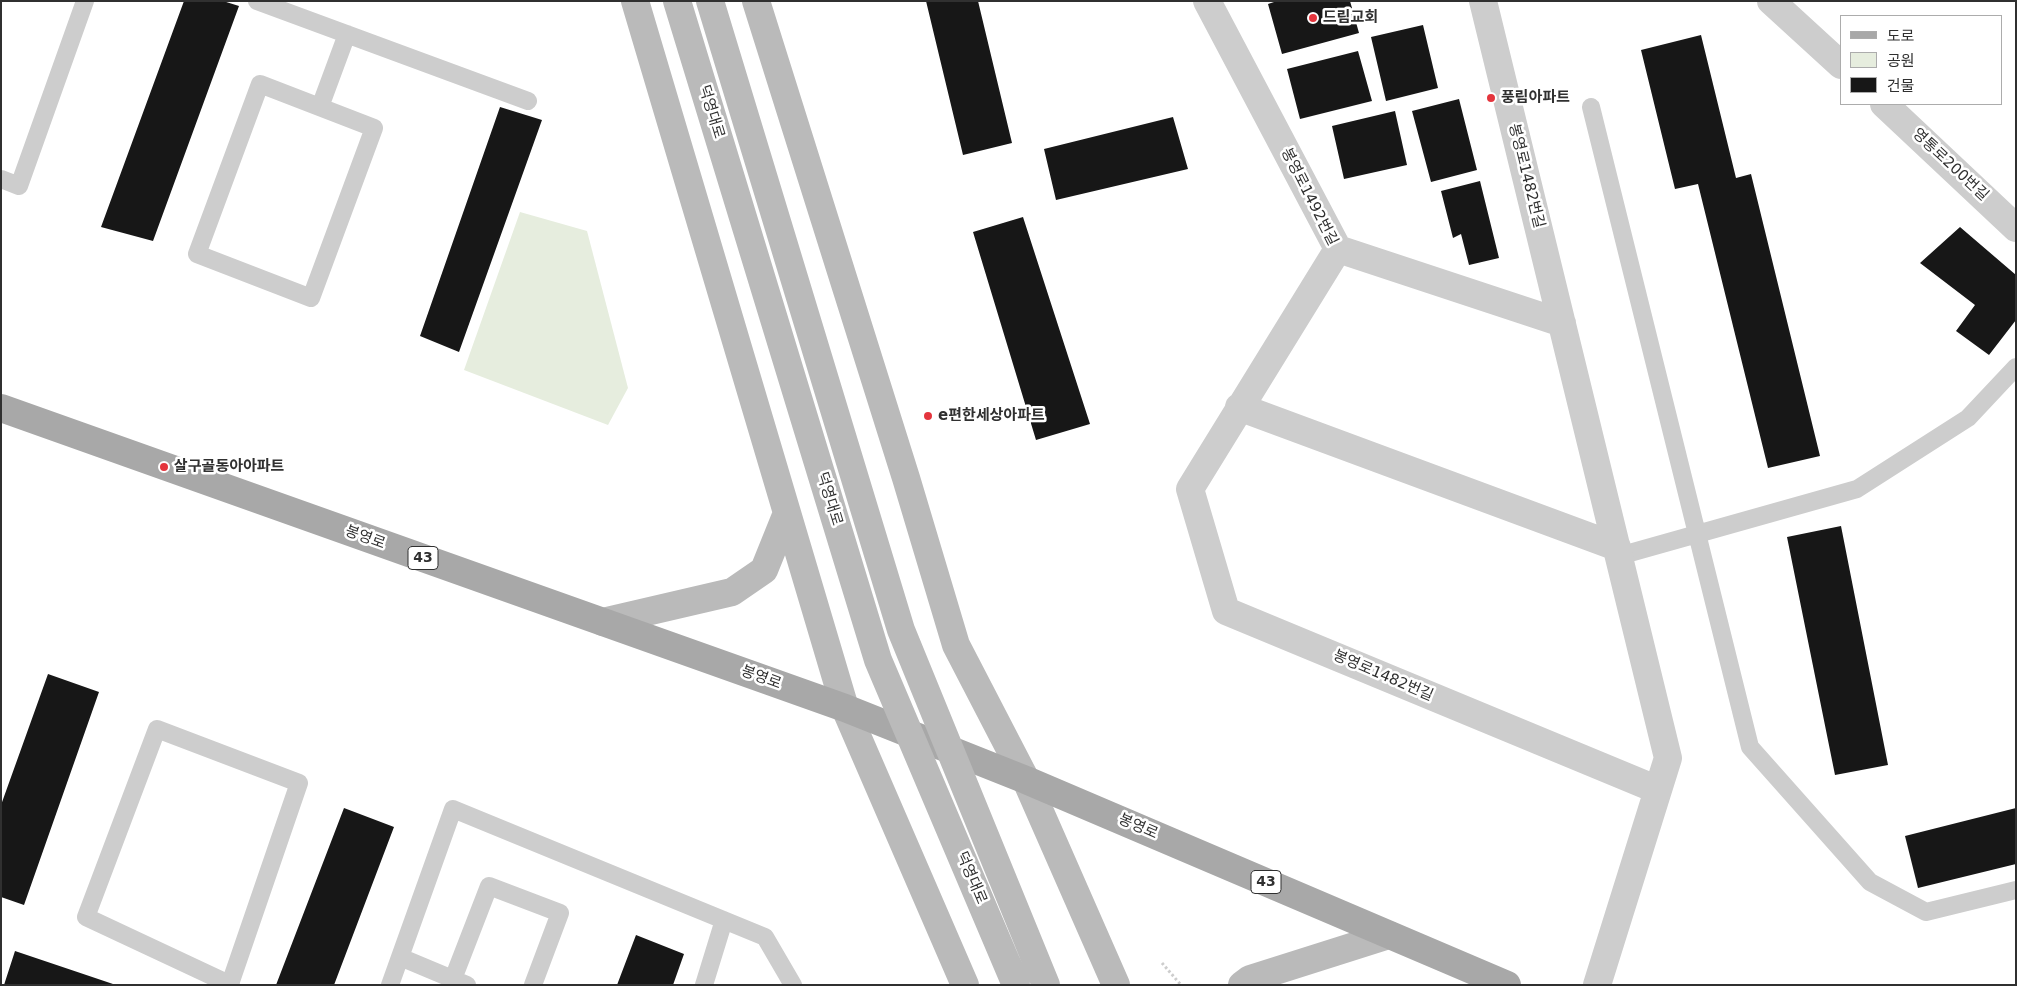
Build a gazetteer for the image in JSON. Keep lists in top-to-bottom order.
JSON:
{
  "streets": {
    "main road": ["덕영대로", "봉영로", "43"],
    "street": ["영통로200번길", "봉영로1482번길", "봉영로1492번길"]
  },
  "crossings": [
    ["봉영로1482번길", "봉영로1492번길"]
  ],
  "places": [
    "드림교회",
    "풍림아파트",
    "e편한세상아파트",
    "살구골동아아파트"
  ],
  "legend": ["도로", "공원", "건물"]
}
